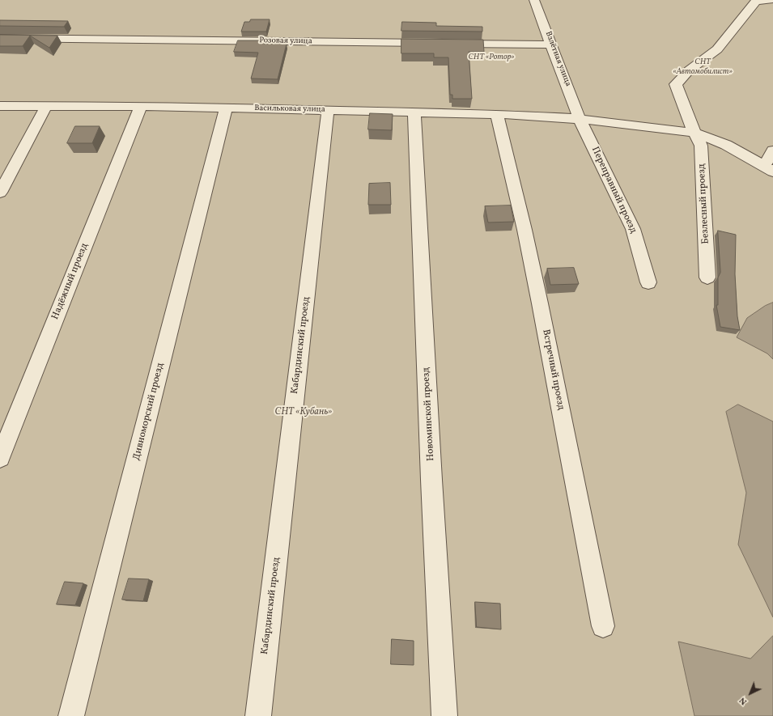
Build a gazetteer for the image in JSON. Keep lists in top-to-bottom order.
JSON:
{
  "streets": {
    "street": [
      "Розовая улица",
      "Взлётная улица",
      "Васильковая улица",
      "Переправный проезд",
      "Безлесный проезд",
      "Надёжный проезд",
      "Кабардинский проезд",
      "Встречный проезд",
      "Дивноморский проезд",
      "Новоминской проезд"
    ]
  },
  "crossings": [
    ["Взлётная улица", "Васильковая улица"],
    ["Взлётная улица", "Переправный проезд"],
    ["Васильковая улица", "Переправный проезд"],
    ["Васильковая улица", "Безлесный проезд"],
    ["Васильковая улица", "Надёжный проезд"],
    ["Васильковая улица", "Кабардинский проезд"],
    ["Васильковая улица", "Встречный проезд"],
    ["Васильковая улица", "Дивноморский проезд"],
    ["Васильковая улица", "Новоминской проезд"]
  ],
  "parks": ["СНТ «Ротор»", "СНТ «Автомобилист»", "СНТ «Кубань»"],
  "north": "bottom left"
}
